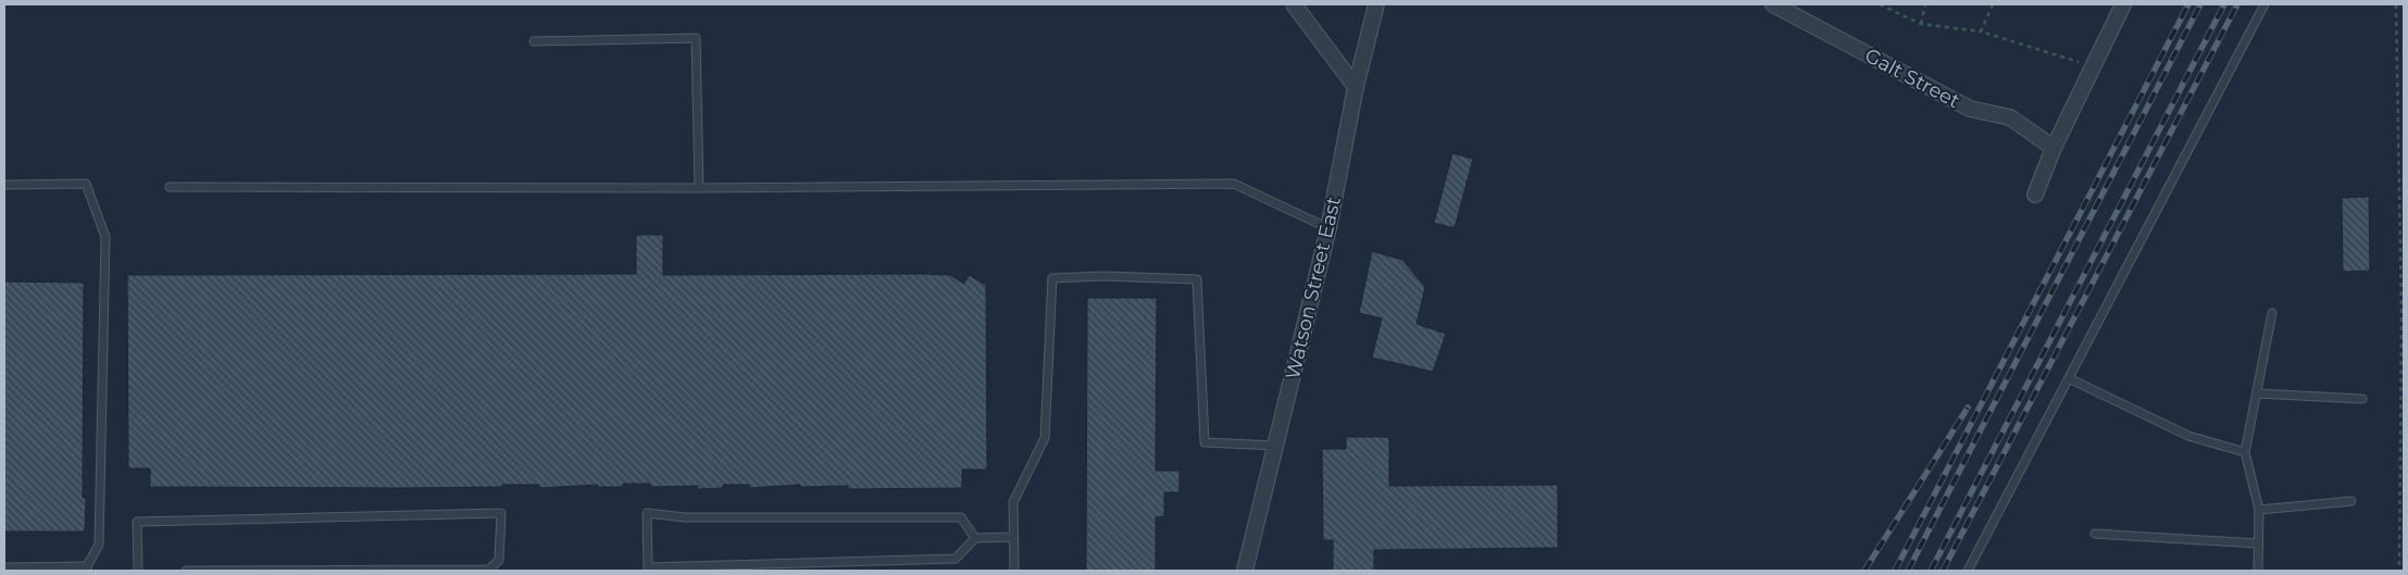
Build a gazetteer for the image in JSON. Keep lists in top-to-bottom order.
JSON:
{
  "streets": {
    "street": ["Galt Street", "Watson Street East"]
  }
}
